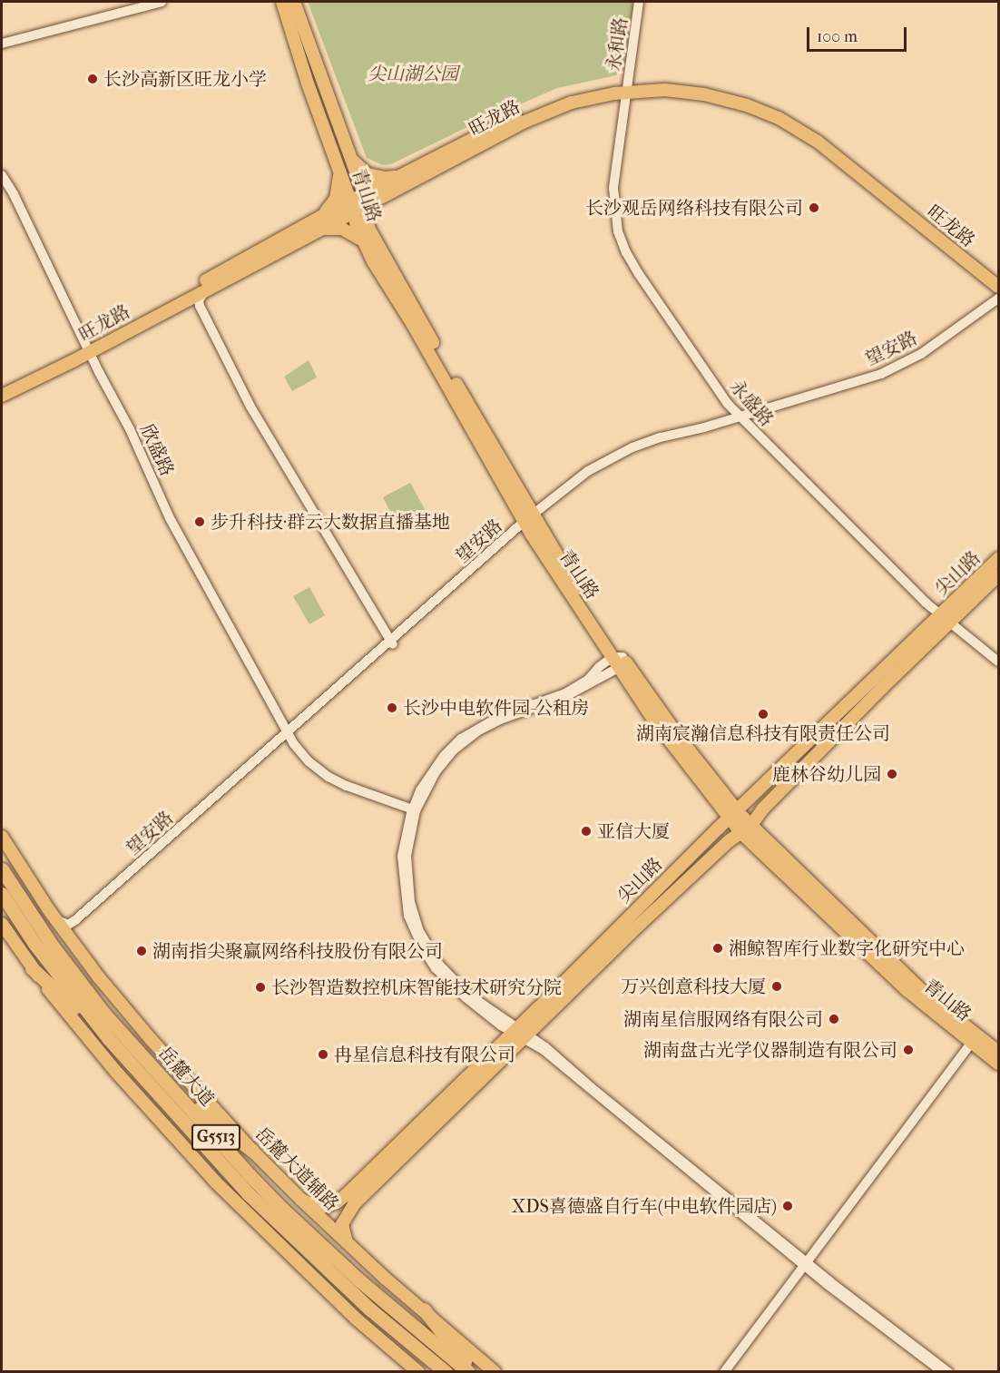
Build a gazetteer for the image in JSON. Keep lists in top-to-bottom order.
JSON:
{
  "streets": {
    "highway": ["岳麓大道", "G5513"],
    "main road": [
      "旺龙路",
      "青山路",
      "尖山路",
      "岳麓大道辅路"
    ],
    "street": [
      "永和路",
      "望安路",
      "永盛路",
      "欣盛路"
    ]
  },
  "crossings": [
    ["永和路", "旺龙路"],
    ["永和路", "永盛路"],
    ["旺龙路", "青山路"],
    ["旺龙路", "永盛路"],
    ["旺龙路", "欣盛路"],
    ["青山路", "望安路"],
    ["青山路", "尖山路"],
    ["望安路", "永盛路"],
    ["望安路", "欣盛路"],
    ["望安路", "岳麓大道辅路"],
    ["永盛路", "尖山路"],
    ["尖山路", "岳麓大道辅路"]
  ],
  "parks": ["尖山湖公园"],
  "places": [
    "长沙高新区旺龙小学",
    "长沙观岳网络科技有限公司",
    "步升科技·群云大数据直播基地",
    "长沙中电软件园-公租房",
    "湖南宸瀚信息科技有限责任公司",
    "鹿林谷幼儿园",
    "亚信大厦",
    "湘鲸智库行业数字化研究中心",
    "湖南指尖聚赢网络科技股份有限公司",
    "万兴创意科技大厦",
    "长沙智造数控机床智能技术研究分院",
    "湖南星信服网络有限公司",
    "湖南盘古光学仪器制造有限公司",
    "冉星信息科技有限公司",
    "XDS喜德盛自行车(中电软件园店)"
  ],
  "scale_bar": "100 m"
}
